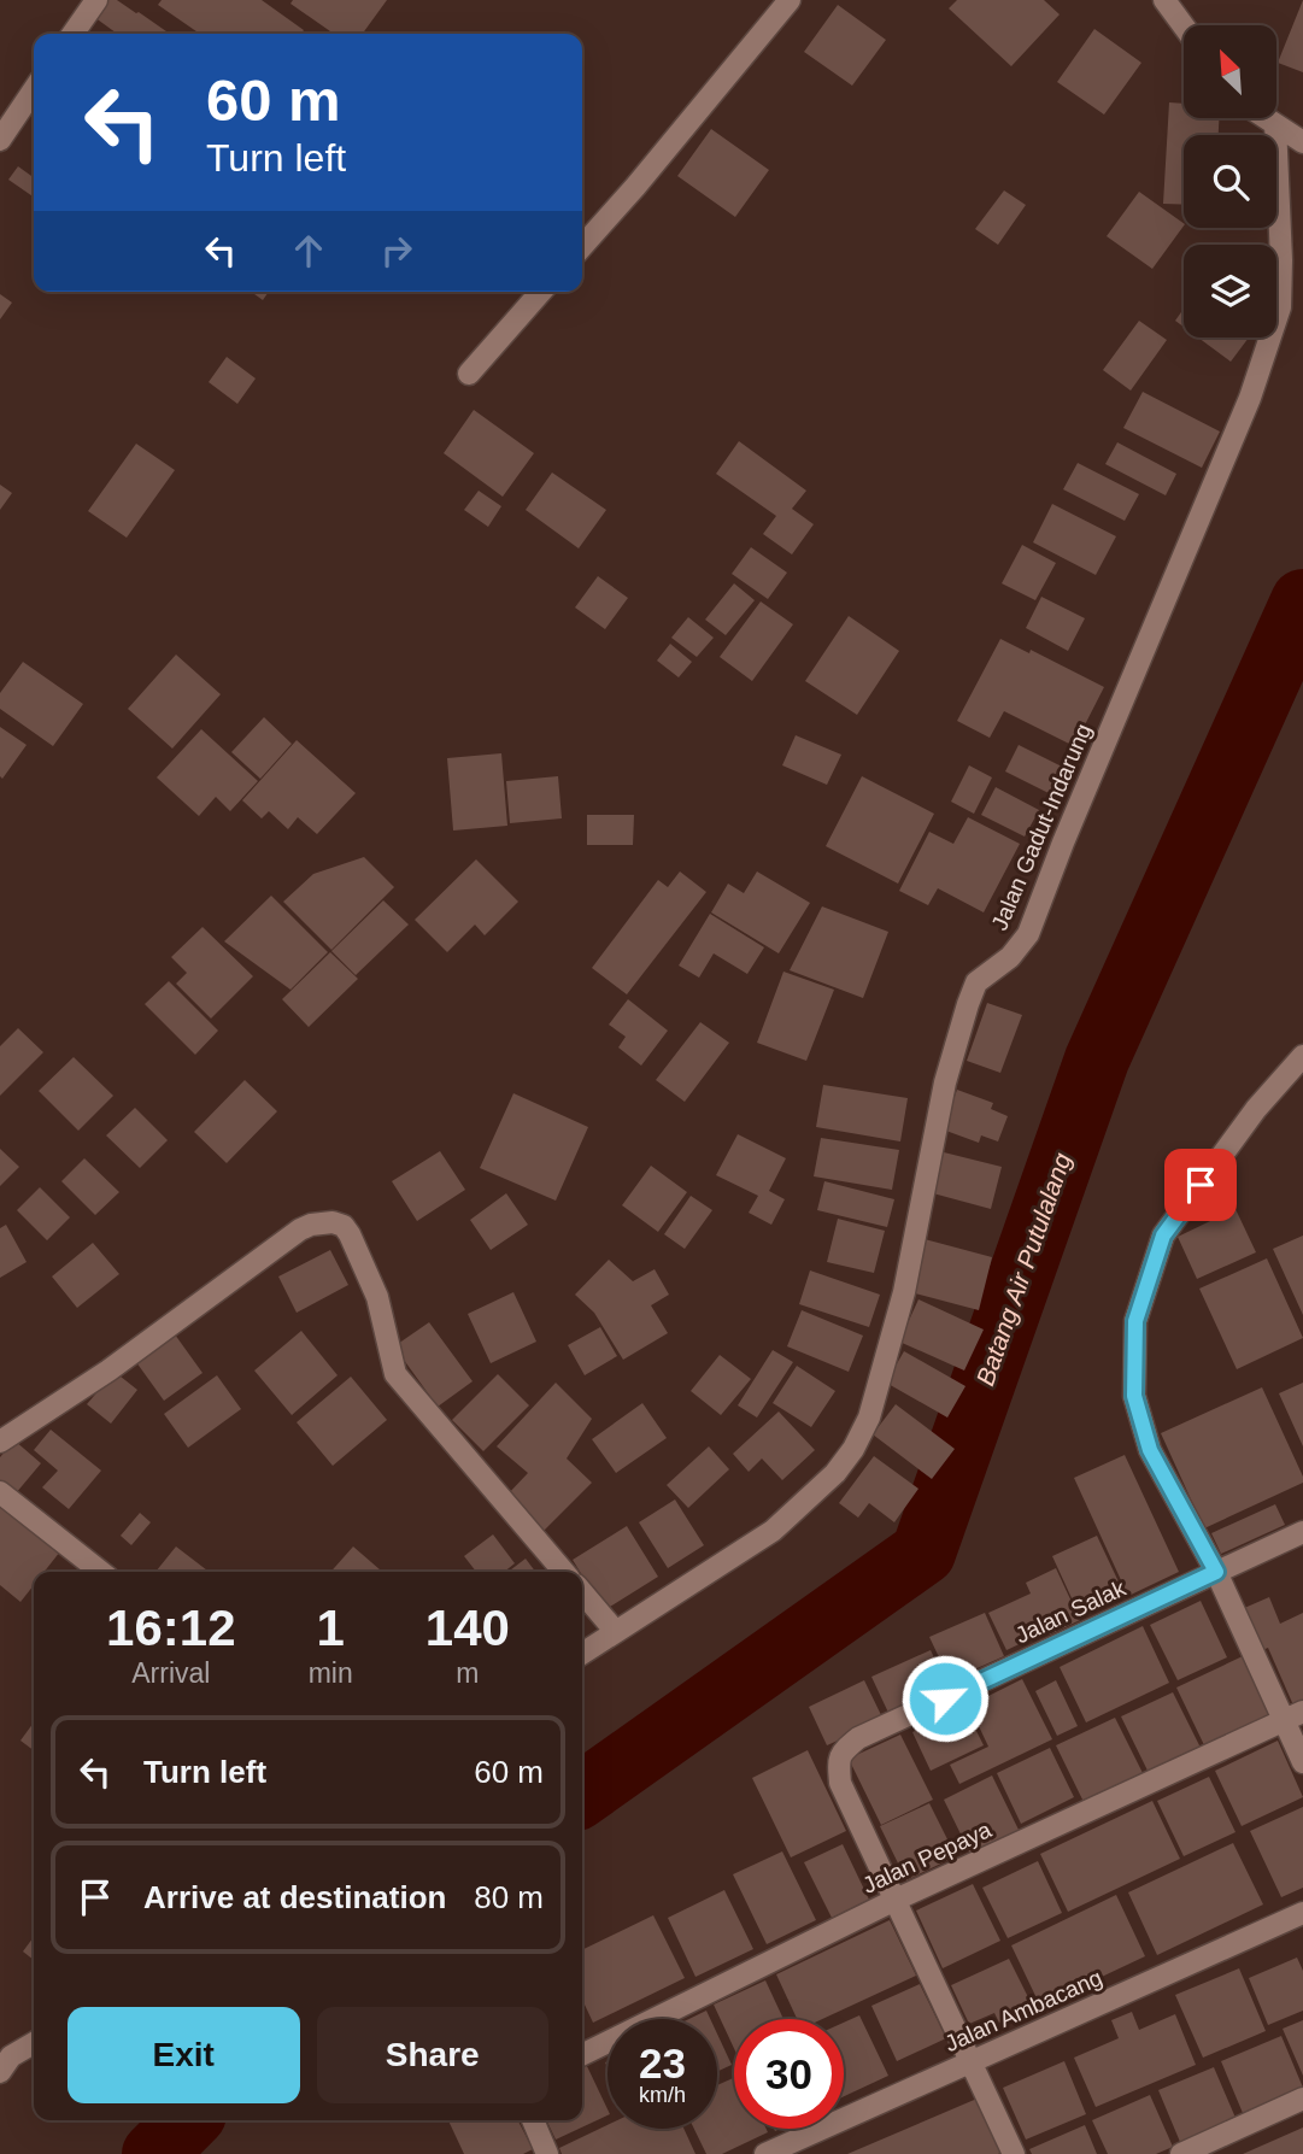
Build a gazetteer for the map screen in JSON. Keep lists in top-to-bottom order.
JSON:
{
  "streets": {
    "street": [
      "Jalan Gadut-Indarung",
      "Jalan Salak",
      "Jalan Pepaya",
      "Jalan Ambacang"
    ]
  },
  "crossings": [
    ["Jalan Salak", "Jalan Pepaya"]
  ],
  "water": ["Batang Air Putulalang"],
  "north": "top left",
  "page": {
    "turn": ["60 m", "Turn left"],
    "eta": [
      "16:12",
      "Arrival",
      "1",
      "min",
      "140",
      "m"
    ],
    "list": [
      {
        "name": "Turn left",
        "value": "60 m"
      },
      {
        "name": "Arrive at destination",
        "value": "80 m"
      }
    ],
    "buttons": ["Exit", "Share"],
    "speed": "23 km/h",
    "limit": "30"
  }
}
